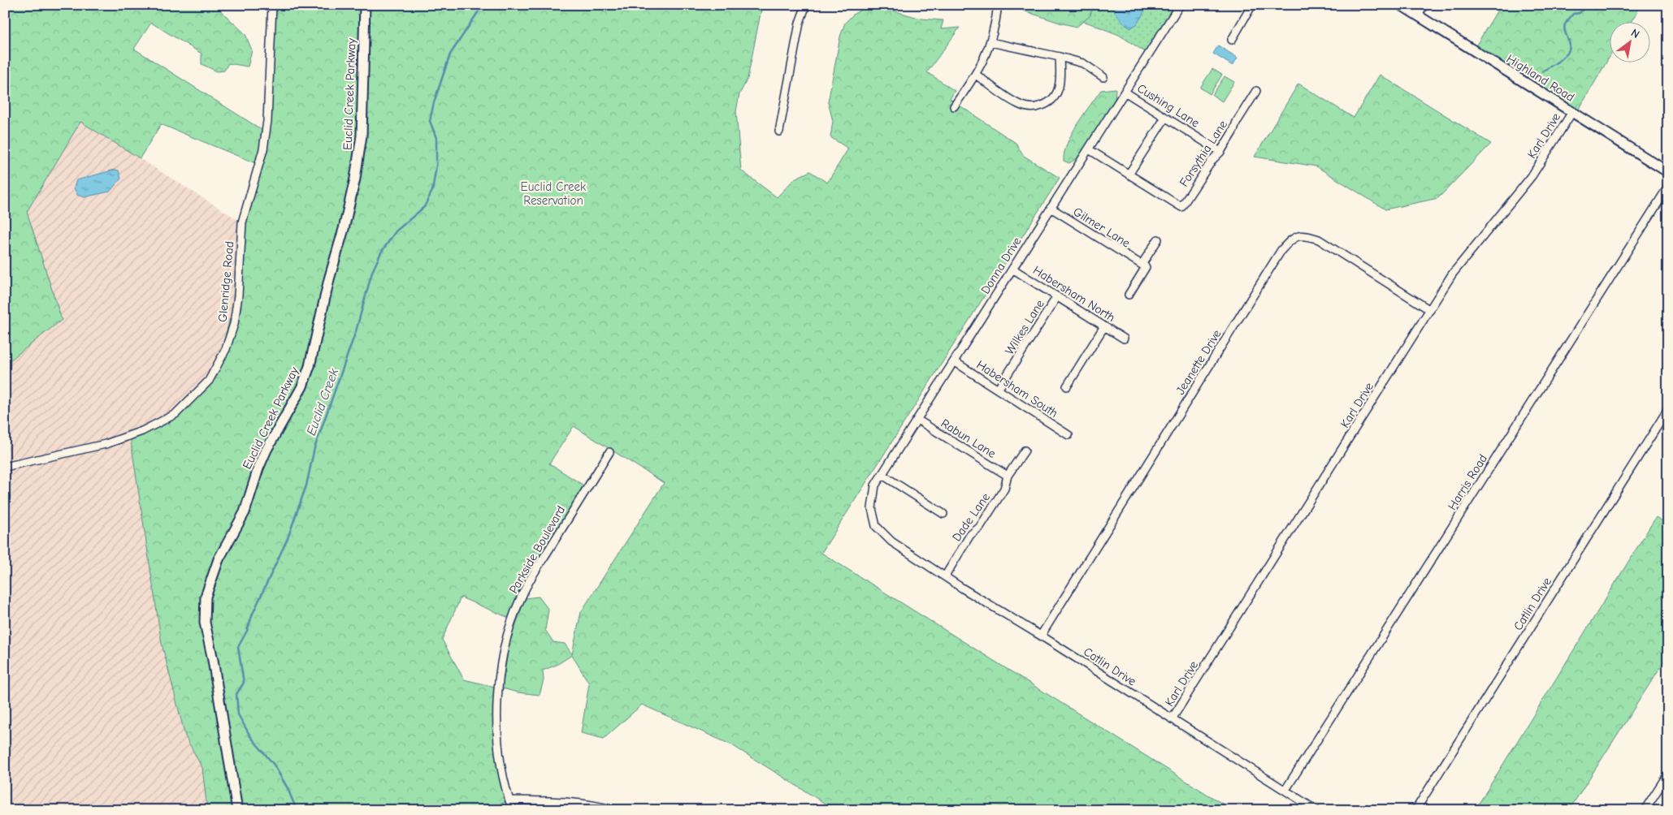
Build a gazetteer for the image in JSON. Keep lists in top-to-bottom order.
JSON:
{
  "streets": {
    "street": [
      "Highland Road",
      "Euclid Creek Parkway",
      "Cushing Lane",
      "Karl Drive",
      "Forsythia Lane",
      "Gilmer Lane",
      "Donna Drive",
      "Glenridge Road",
      "Habersham North",
      "Wilkes Lane",
      "Jeanette Drive",
      "Habersham South",
      "Rabun Lane",
      "Harris Road",
      "Dade Lane",
      "Parkside Boulevard",
      "Catlin Drive"
    ]
  },
  "crossings": [
    ["Highland Road", "Karl Drive"],
    ["Cushing Lane", "Forsythia Lane"],
    ["Cushing Lane", "Donna Drive"],
    ["Karl Drive", "Jeanette Drive"],
    ["Karl Drive", "Catlin Drive"],
    ["Gilmer Lane", "Donna Drive"],
    ["Donna Drive", "Habersham North"],
    ["Donna Drive", "Habersham South"],
    ["Donna Drive", "Rabun Lane"],
    ["Donna Drive", "Catlin Drive"],
    ["Habersham North", "Wilkes Lane"],
    ["Wilkes Lane", "Habersham South"],
    ["Jeanette Drive", "Catlin Drive"],
    ["Rabun Lane", "Dade Lane"],
    ["Harris Road", "Catlin Drive"],
    ["Dade Lane", "Catlin Drive"]
  ],
  "water": ["Euclid Creek"],
  "parks": ["Euclid Creek Reservation"],
  "north": "top right"
}
